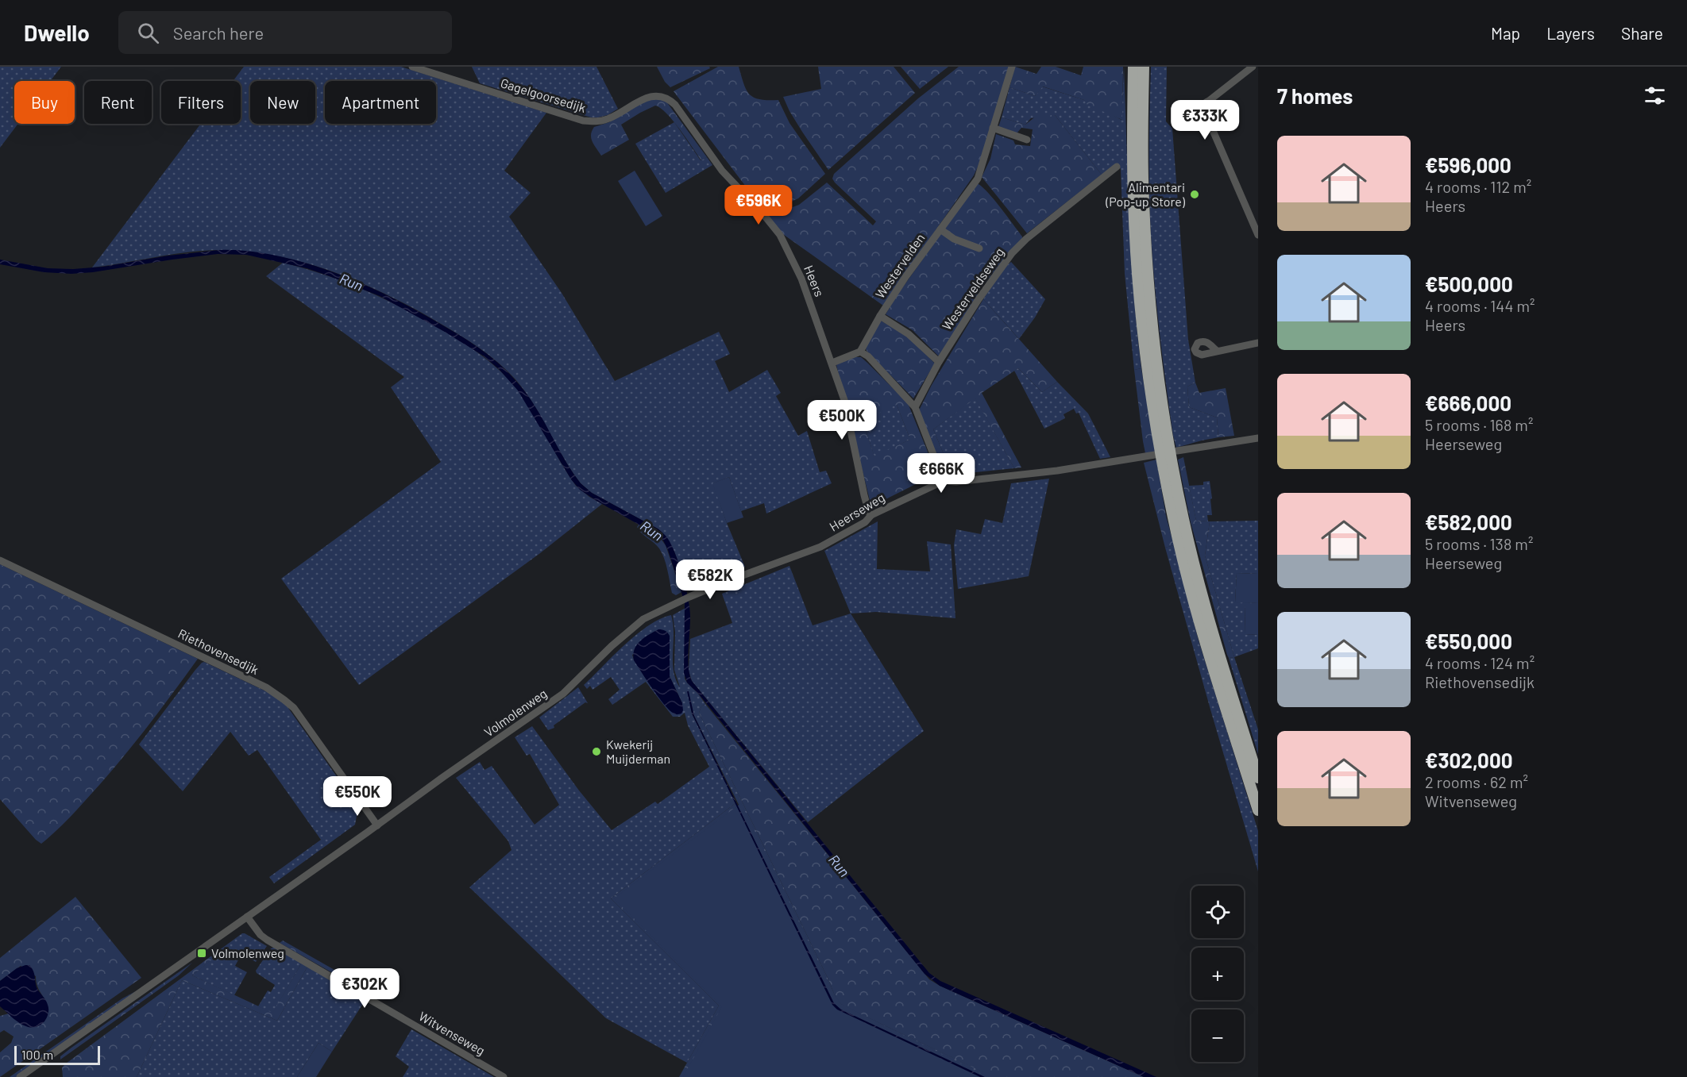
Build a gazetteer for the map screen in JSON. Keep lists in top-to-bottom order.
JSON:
{
  "streets": {
    "street": [
      "Gagelgoorsedijk",
      "Westervelden",
      "Heers",
      "Westerveldseweg",
      "Heerseweg",
      "Riethovensedijk",
      "Volmolenweg",
      "Witvenseweg"
    ]
  },
  "crossings": [
    ["Gagelgoorsedijk", "Heers"],
    ["Westervelden", "Westerveldseweg"],
    ["Heers", "Heerseweg"],
    ["Heerseweg", "Volmolenweg"],
    ["Riethovensedijk", "Volmolenweg"],
    ["Volmolenweg", "Witvenseweg"]
  ],
  "water": ["Run"],
  "places": {
    "other": ["Alimentari (Pop-up Store)", "Kwekerij Muijderman"],
    "transit": ["Volmolenweg"]
  },
  "scale_bar": "100 m",
  "page": {
    "header": "Dwello",
    "search": "Search here",
    "nav": ["Map", "Layers", "Share"],
    "heading": "7 homes",
    "chip": [
      "Buy",
      "Rent",
      "Filters",
      "New",
      "Apartment"
    ],
    "price": [
      "€333K",
      "€596K",
      "€500K",
      "€666K",
      "€582K",
      "€550K",
      "€302K"
    ],
    "list": [
      {
        "name": "€596,000",
        "note": "4 rooms · 112 m² · Heers"
      },
      {
        "name": "€500,000",
        "note": "4 rooms · 144 m² · Heers"
      },
      {
        "name": "€666,000",
        "note": "5 rooms · 168 m² · Heerseweg"
      },
      {
        "name": "€582,000",
        "note": "5 rooms · 138 m² · Heerseweg"
      },
      {
        "name": "€550,000",
        "note": "4 rooms · 124 m² · Riethovensedijk"
      },
      {
        "name": "€302,000",
        "note": "2 rooms · 62 m² · Witvenseweg"
      }
    ],
    "map_buttons": ["+", "−"],
    "scale": "100 m"
  }
}
